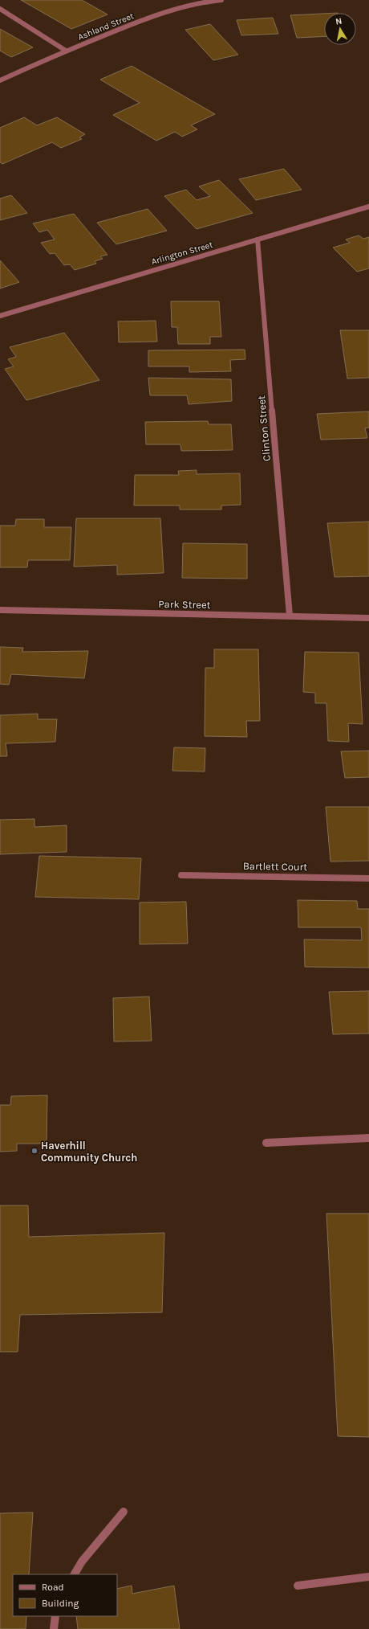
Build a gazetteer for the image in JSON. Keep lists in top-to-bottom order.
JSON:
{
  "streets": {
    "street": [
      "Ashland Street",
      "Arlington Street",
      "Clinton Street",
      "Park Street",
      "Bartlett Court"
    ]
  },
  "crossings": [
    ["Arlington Street", "Clinton Street"],
    ["Clinton Street", "Park Street"]
  ],
  "places": ["Haverhill Community Church"],
  "legend": ["Road", "Building"],
  "north": "top"
}
